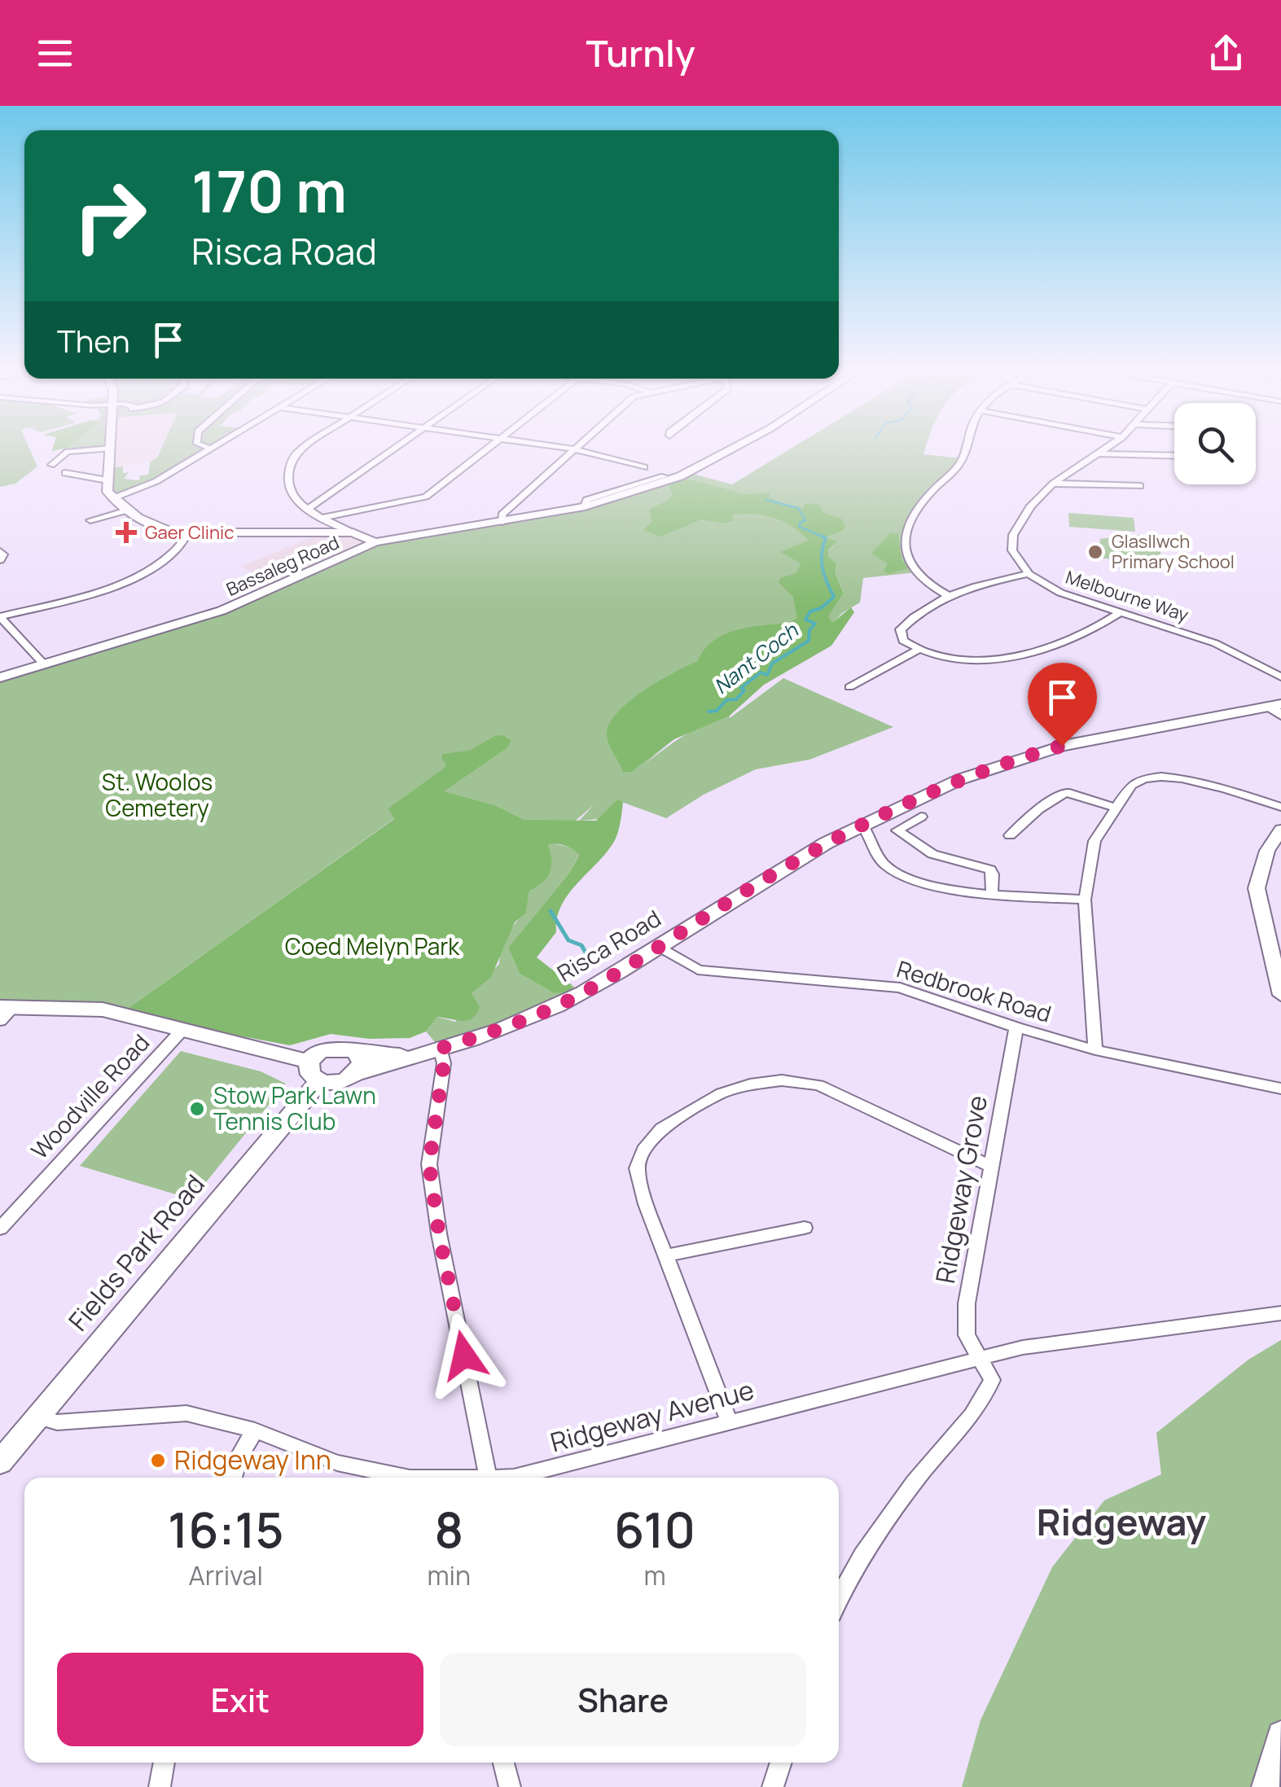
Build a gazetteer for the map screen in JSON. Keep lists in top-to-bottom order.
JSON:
{
  "streets": {
    "main road": ["Risca Road", "Fields Park Road"],
    "street": [
      "Bassaleg Road",
      "Melbourne Way",
      "Redbrook Road",
      "Woodville Road",
      "Ridgeway Grove",
      "Ridgeway Avenue"
    ]
  },
  "crossings": [
    ["Risca Road", "Redbrook Road"],
    ["Redbrook Road", "Ridgeway Grove"],
    ["Ridgeway Grove", "Ridgeway Avenue"],
    ["Fields Park Road", "Ridgeway Avenue"]
  ],
  "districts": ["Ridgeway"],
  "water": ["Nant Coch"],
  "parks": ["St. Woolos Cemetery", "Coed Melyn Park"],
  "places": {
    "health": ["Gaer Clinic"],
    "other": ["Glasllwch Primary School", "Stow Park Lawn Tennis Club", "Ridgeway Inn"]
  },
  "page": {
    "header": "Turnly",
    "turn": ["170 m", "Risca Road"],
    "then": "Then",
    "eta": [
      "16:15",
      "Arrival",
      "8",
      "min",
      "610",
      "m"
    ],
    "buttons": ["Exit", "Share"]
  }
}
